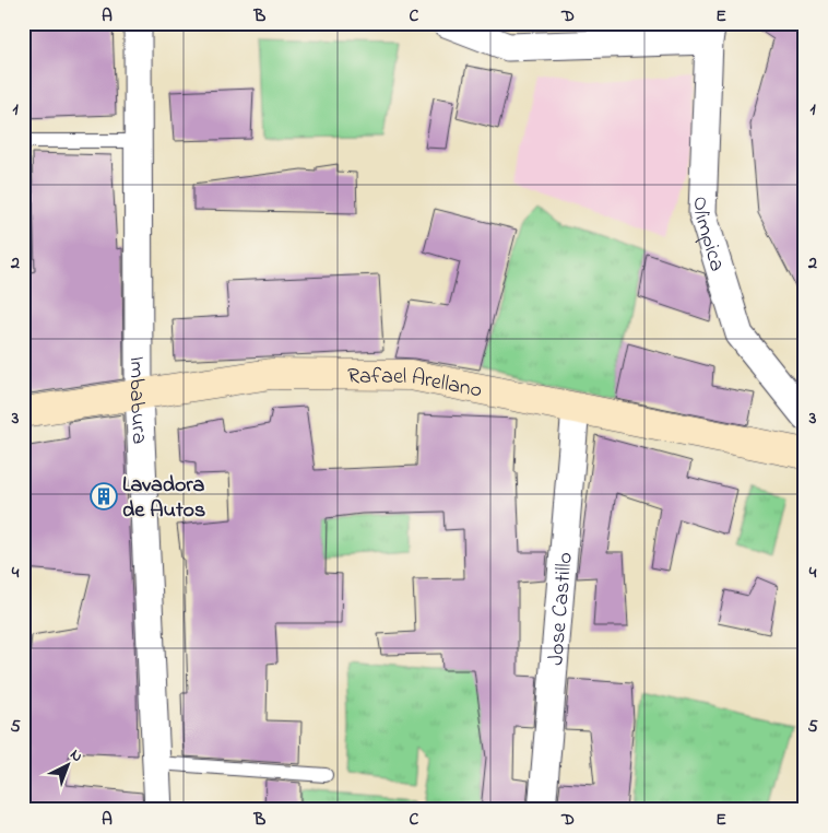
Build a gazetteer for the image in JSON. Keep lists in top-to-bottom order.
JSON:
{
  "streets": {
    "main road": ["Rafael Arellano"],
    "street": ["Olimpica", "Imbabura", "Jose Castillo"]
  },
  "crossings": [
    ["Rafael Arellano", "Imbabura"],
    ["Rafael Arellano", "Jose Castillo"]
  ],
  "places": {
    "building": ["Lavadora de Autos"]
  },
  "north": "top right",
  "grid": {
    "columns": [
      "A",
      "B",
      "C",
      "D",
      "E"
    ],
    "rows": [
      "1",
      "2",
      "3",
      "4",
      "5"
    ]
  }
}
